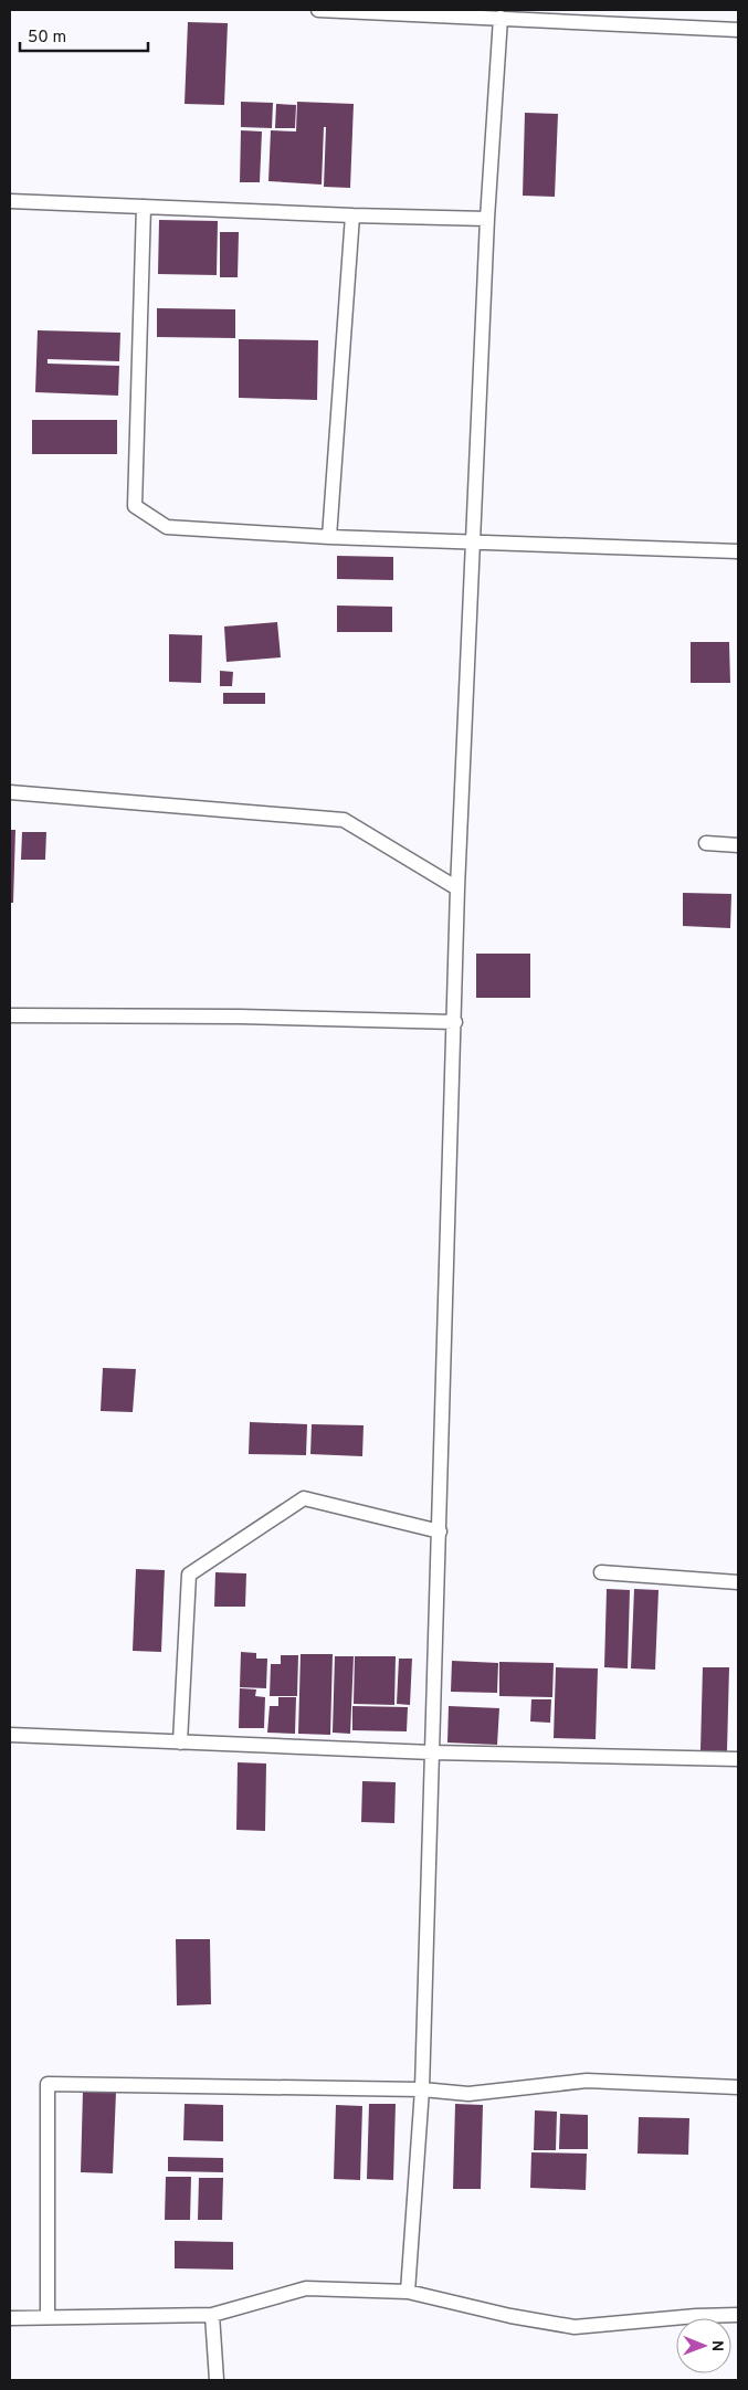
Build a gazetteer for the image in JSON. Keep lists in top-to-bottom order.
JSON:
{
  "scale_bar": "50 m",
  "north": "right"
}
